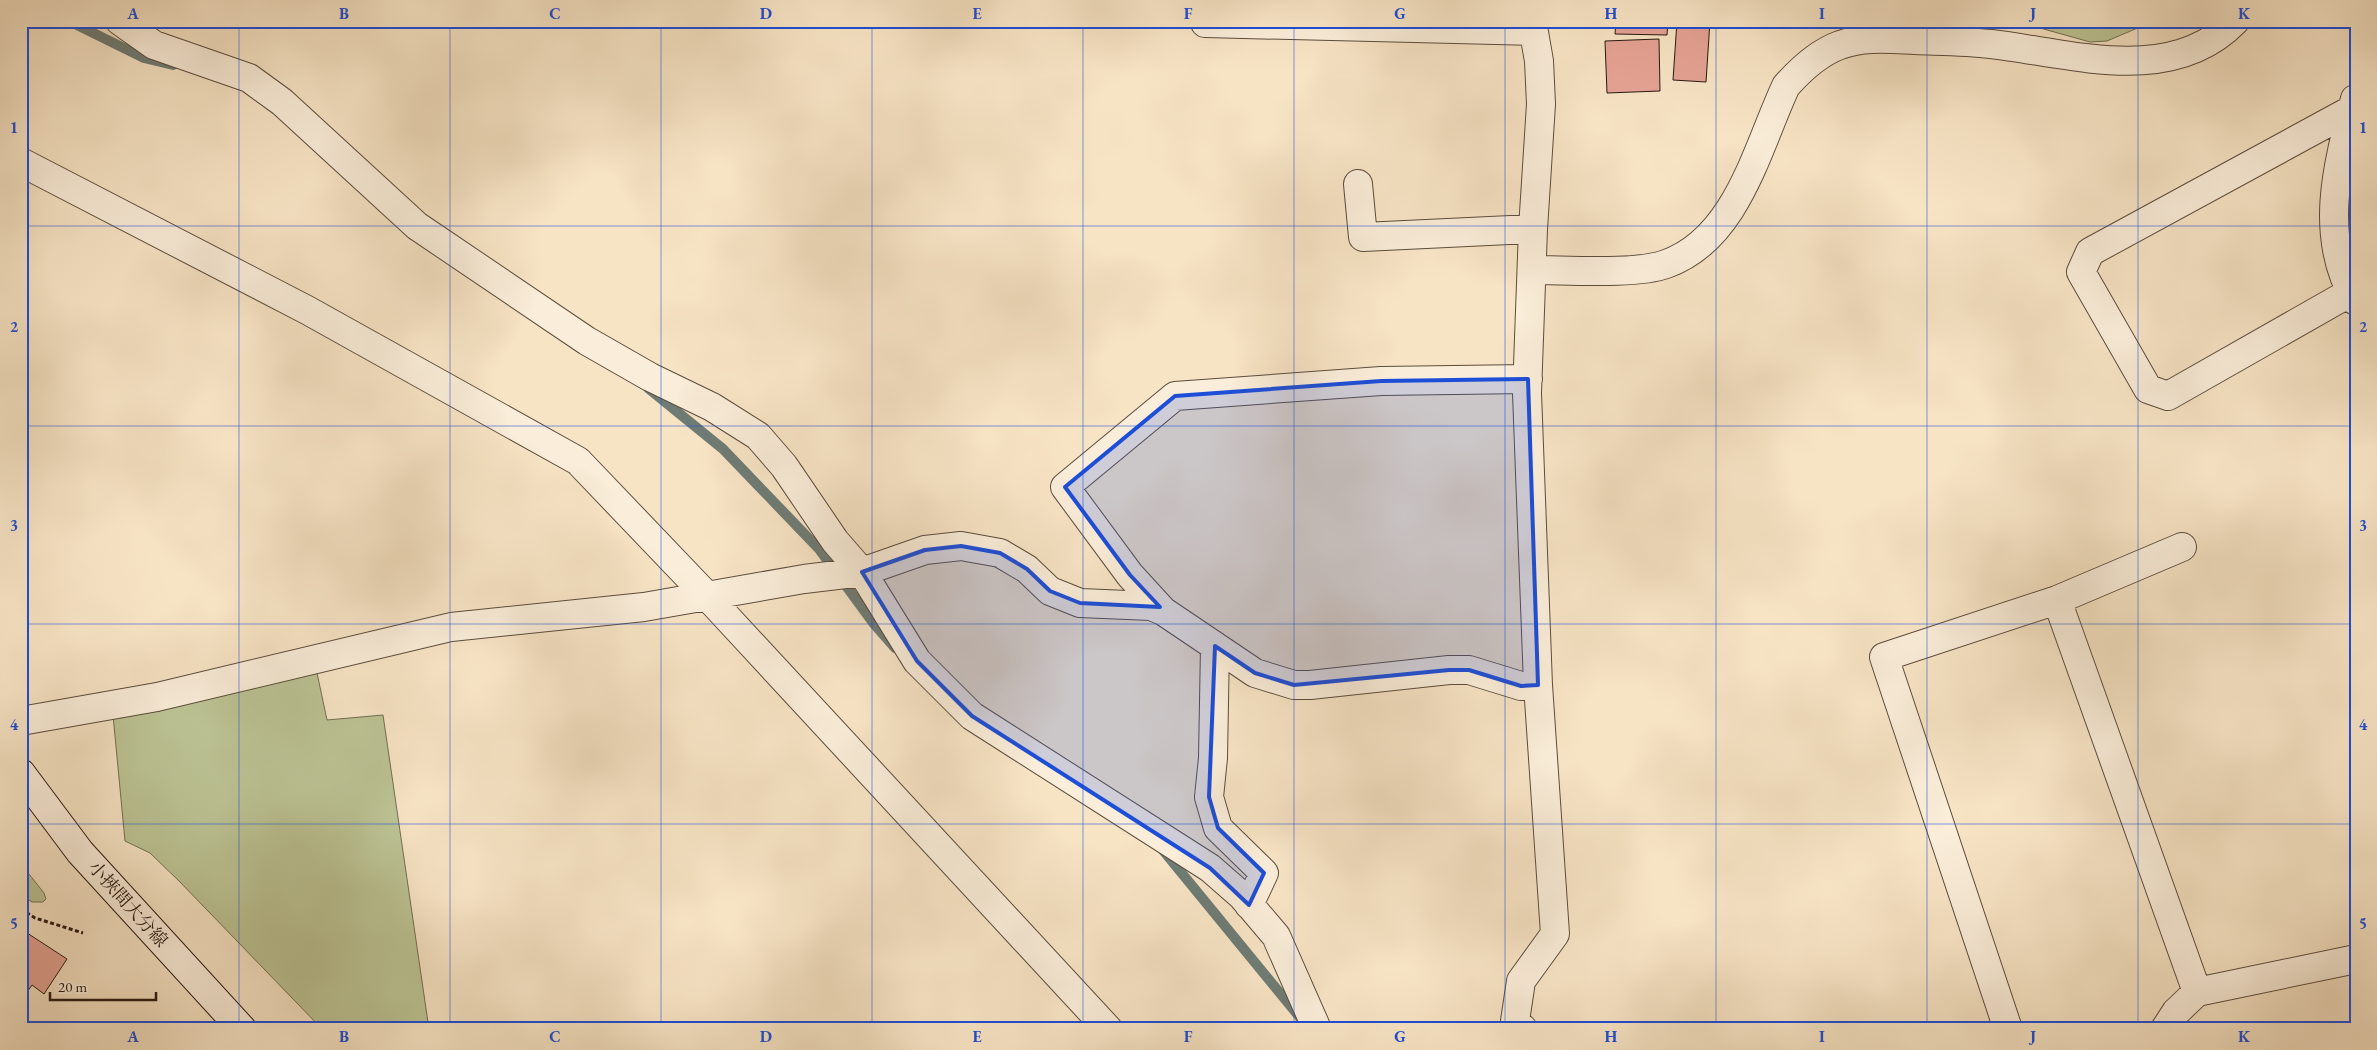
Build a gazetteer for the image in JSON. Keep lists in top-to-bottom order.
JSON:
{
  "streets": {
    "street": ["小挾間大分線"]
  },
  "scale_bar": "20 m",
  "grid": {
    "columns": [
      "A",
      "B",
      "C",
      "D",
      "E",
      "F",
      "G",
      "H",
      "I",
      "J",
      "K"
    ],
    "rows": [
      "1",
      "2",
      "3",
      "4",
      "5"
    ]
  }
}
